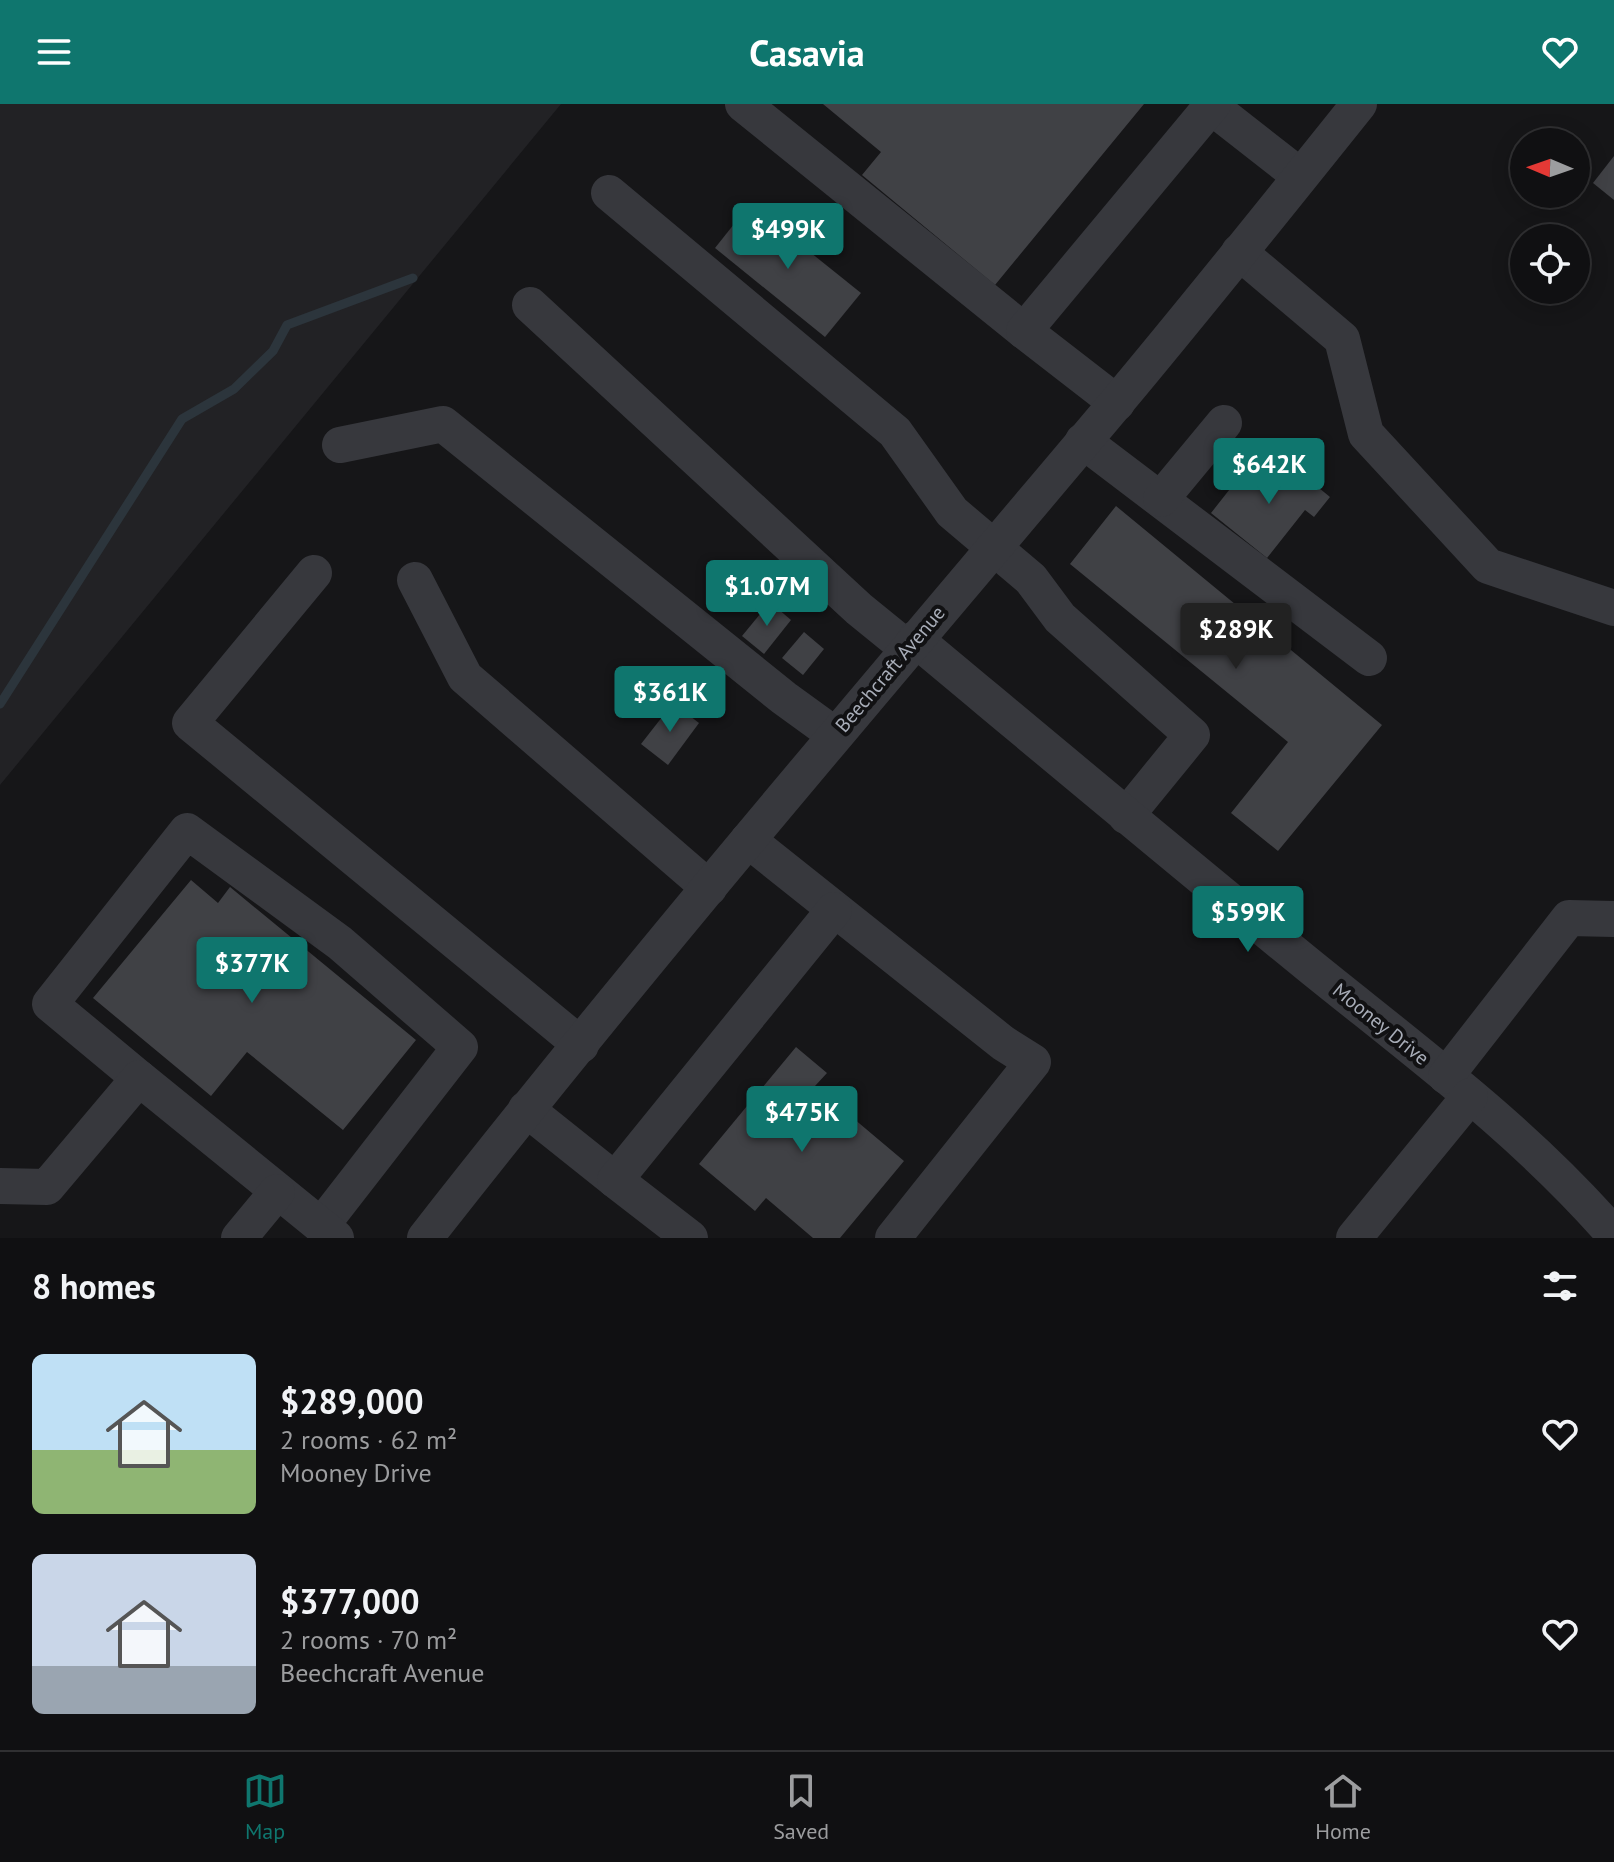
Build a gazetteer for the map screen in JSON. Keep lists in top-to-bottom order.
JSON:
{
  "streets": {
    "street": ["Beechcraft Avenue", "Mooney Drive"]
  },
  "crossings": [
    ["Beechcraft Avenue", "Mooney Drive"]
  ],
  "north": "left",
  "page": {
    "header": "Casavia",
    "price": [
      "$499K",
      "$642K",
      "$1.07M",
      "$289K",
      "$361K",
      "$599K",
      "$377K",
      "$475K"
    ],
    "heading": "8 homes",
    "list": [
      {
        "name": "$289,000",
        "note": "2 rooms · 62 m² · Mooney Drive"
      },
      {
        "name": "$377,000",
        "note": "2 rooms · 70 m² · Beechcraft Avenue"
      }
    ],
    "tabs": ["Map", "Saved", "Home"]
  }
}
